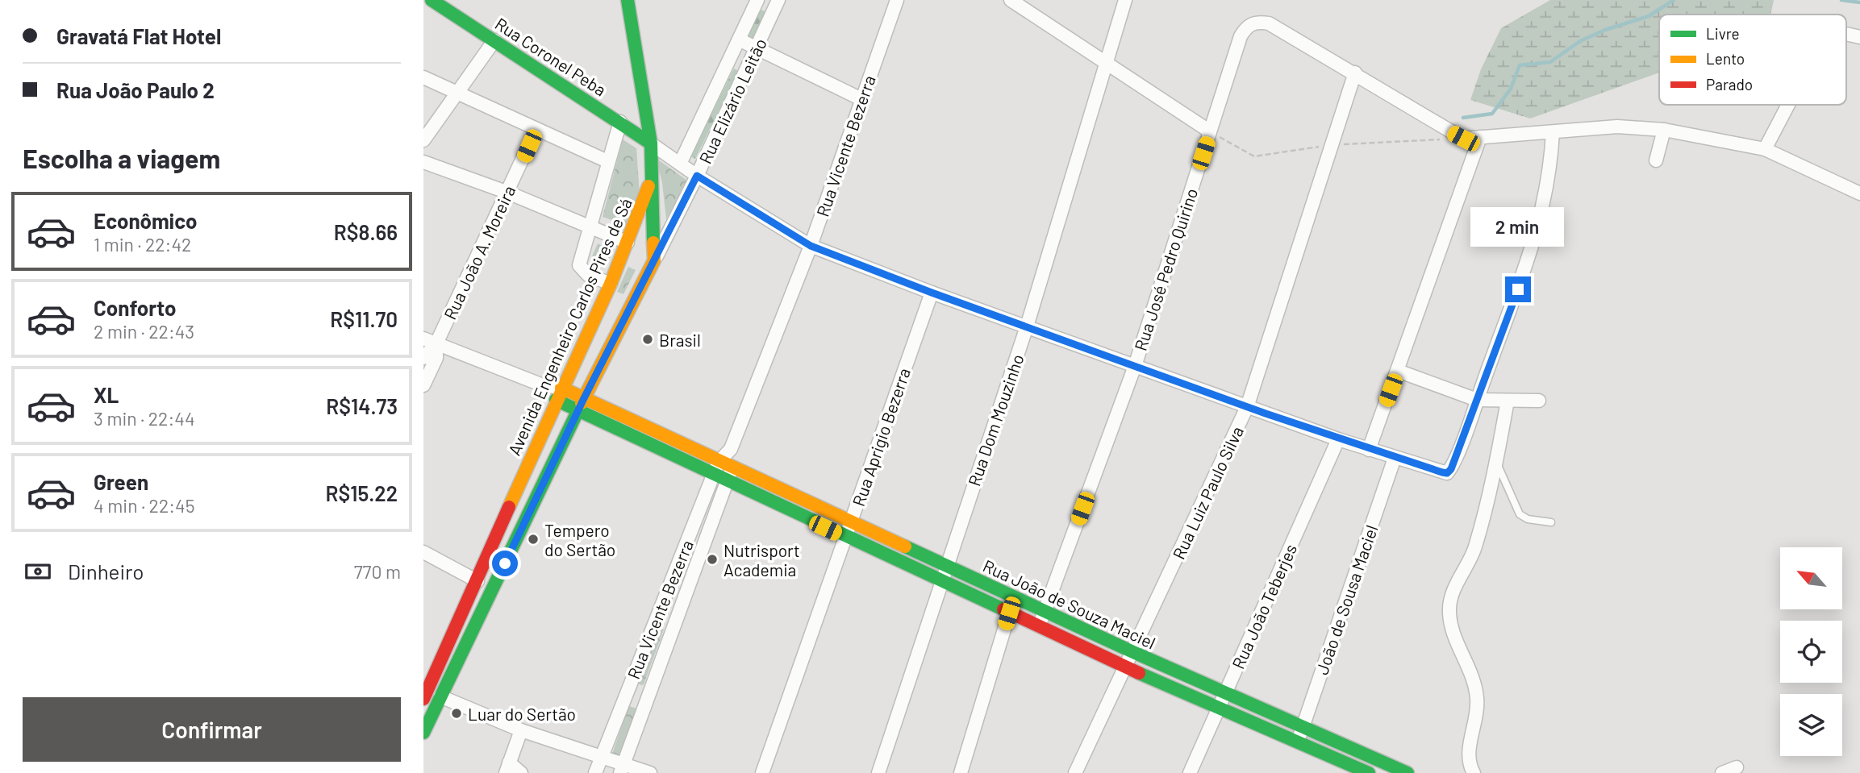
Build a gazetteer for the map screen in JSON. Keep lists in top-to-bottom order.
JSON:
{
  "streets": {
    "street": [
      "Rua Coronel Peba",
      "Rua Elizário Leitão",
      "Rua Vicente Bezerra",
      "Rua João A. Moreira",
      "Rua José Pedro Quirino",
      "Avenida Engenheiro Carlos Pires de Sá",
      "Rua Dom Mouzinho",
      "Rua Aprigio Bezerra",
      "Rua Luiz Paulo Silva",
      "João de Sousa Maciel",
      "Rua João de Souza Maciel",
      "Rua João Teberjes"
    ]
  },
  "crossings": [
    ["Rua Elizário Leitão", "Avenida Engenheiro Carlos Pires de Sá"],
    ["Rua Vicente Bezerra", "Rua João de Souza Maciel"],
    ["Rua José Pedro Quirino", "Rua Luiz Paulo Silva"],
    ["Rua José Pedro Quirino", "Rua João de Souza Maciel"],
    ["Avenida Engenheiro Carlos Pires de Sá", "Rua João de Souza Maciel"],
    ["Rua Dom Mouzinho", "Rua João de Souza Maciel"],
    ["Rua Aprigio Bezerra", "Rua João de Souza Maciel"],
    ["Rua Luiz Paulo Silva", "Rua João de Souza Maciel"],
    ["João de Sousa Maciel", "Rua João de Souza Maciel"],
    ["Rua João de Souza Maciel", "Rua João Teberjes"]
  ],
  "places": [
    "Brasil",
    "Tempero do Sertão",
    "Nutrisport Academia",
    "Luar do Sertão"
  ],
  "legend": ["Livre", "Lento", "Parado"],
  "north": "top left",
  "page": {
    "banner": ["Gravatá Flat Hotel", "Rua João Paulo 2"],
    "heading": "Escolha a viagem",
    "list": [
      {
        "name": "Econômico",
        "note": "1 min · 22:42",
        "value": "R$8.66"
      },
      {
        "name": "Conforto",
        "note": "2 min · 22:43",
        "value": "R$11.70"
      },
      {
        "name": "XL",
        "note": "3 min · 22:44",
        "value": "R$14.73"
      },
      {
        "name": "Green",
        "note": "4 min · 22:45",
        "value": "R$15.22"
      }
    ],
    "bubble": "2 min",
    "pay": ["Dinheiro", "770 m"],
    "buttons": "Confirmar"
  }
}
